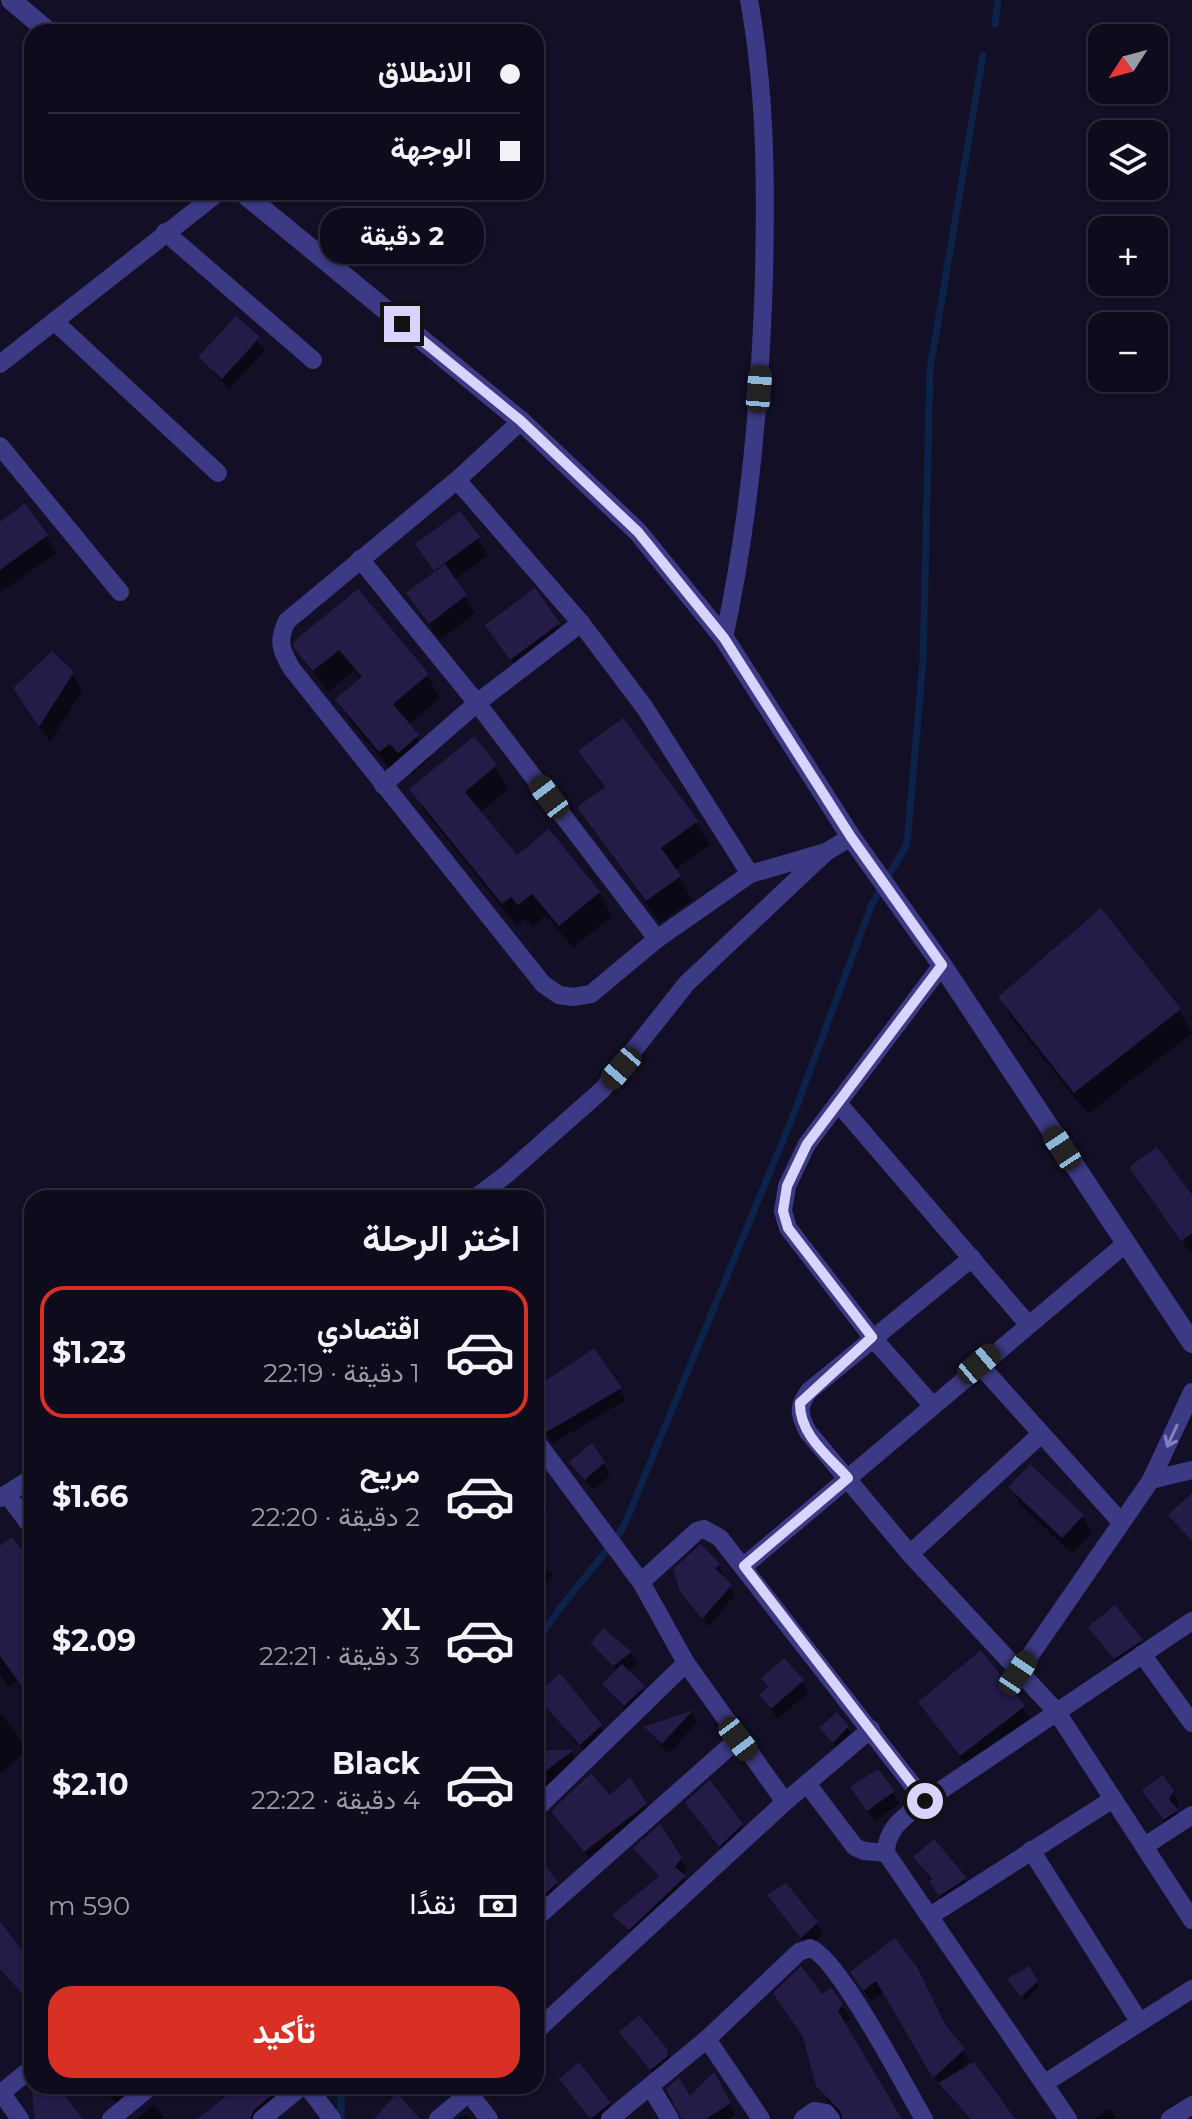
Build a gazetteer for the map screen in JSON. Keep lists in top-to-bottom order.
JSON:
{
  "north": "bottom left",
  "page": {
    "map_buttons": ["+", "−"],
    "banner": ["الانطلاق", "الوجهة"],
    "bubble": "2 دقيقة",
    "heading": "اختر الرحلة",
    "list": [
      {
        "name": "اقتصادي",
        "note": "1 دقيقة · 22:19",
        "value": "$1.23"
      },
      {
        "name": "مريح",
        "note": "2 دقيقة · 22:20",
        "value": "$1.66"
      },
      {
        "name": "XL",
        "note": "3 دقيقة · 22:21",
        "value": "$2.09"
      },
      {
        "name": "Black",
        "note": "4 دقيقة · 22:22",
        "value": "$2.10"
      }
    ],
    "pay": ["نقدًا", "590 m"],
    "buttons": "تأكيد"
  }
}
